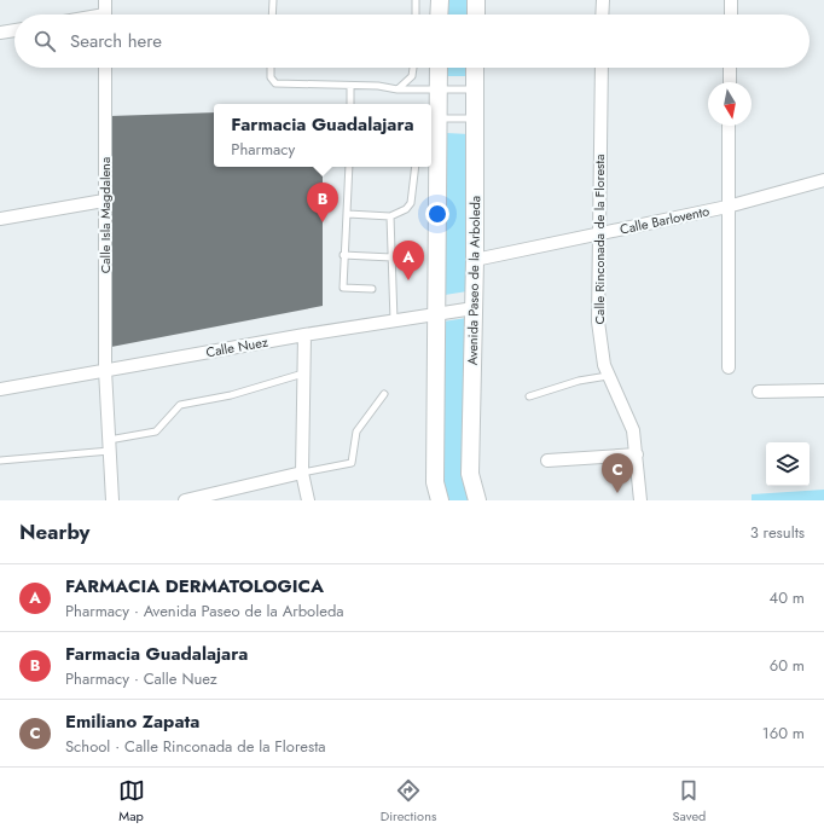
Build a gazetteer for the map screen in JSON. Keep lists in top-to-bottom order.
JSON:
{
  "streets": {
    "street": [
      "Calle Isla Magdalena",
      "Calle Barlovento",
      "Calle Rinconada de la Floresta",
      "Avenida Paseo de la Arboleda",
      "Calle Nuez"
    ]
  },
  "crossings": [
    ["Calle Isla Magdalena", "Calle Nuez"],
    ["Calle Barlovento", "Calle Rinconada de la Floresta"],
    ["Calle Barlovento", "Avenida Paseo de la Arboleda"],
    ["Avenida Paseo de la Arboleda", "Calle Nuez"]
  ],
  "north": "bottom",
  "page": {
    "search": "Search here",
    "popup": ["Farmacia Guadalajara", "Pharmacy"],
    "pins": ["B", "A", "C"],
    "heading": ["Nearby", "3 results"],
    "list": [
      {
        "mark": "A",
        "name": "FARMACIA DERMATOLOGICA",
        "note": "Pharmacy · Avenida Paseo de la Arboleda",
        "value": "40 m"
      },
      {
        "mark": "B",
        "name": "Farmacia Guadalajara",
        "note": "Pharmacy · Calle Nuez",
        "value": "60 m"
      },
      {
        "mark": "C",
        "name": "Emiliano Zapata",
        "note": "School · Calle Rinconada de la Floresta",
        "value": "160 m"
      }
    ],
    "nav": ["Map", "Directions", "Saved"]
  }
}
